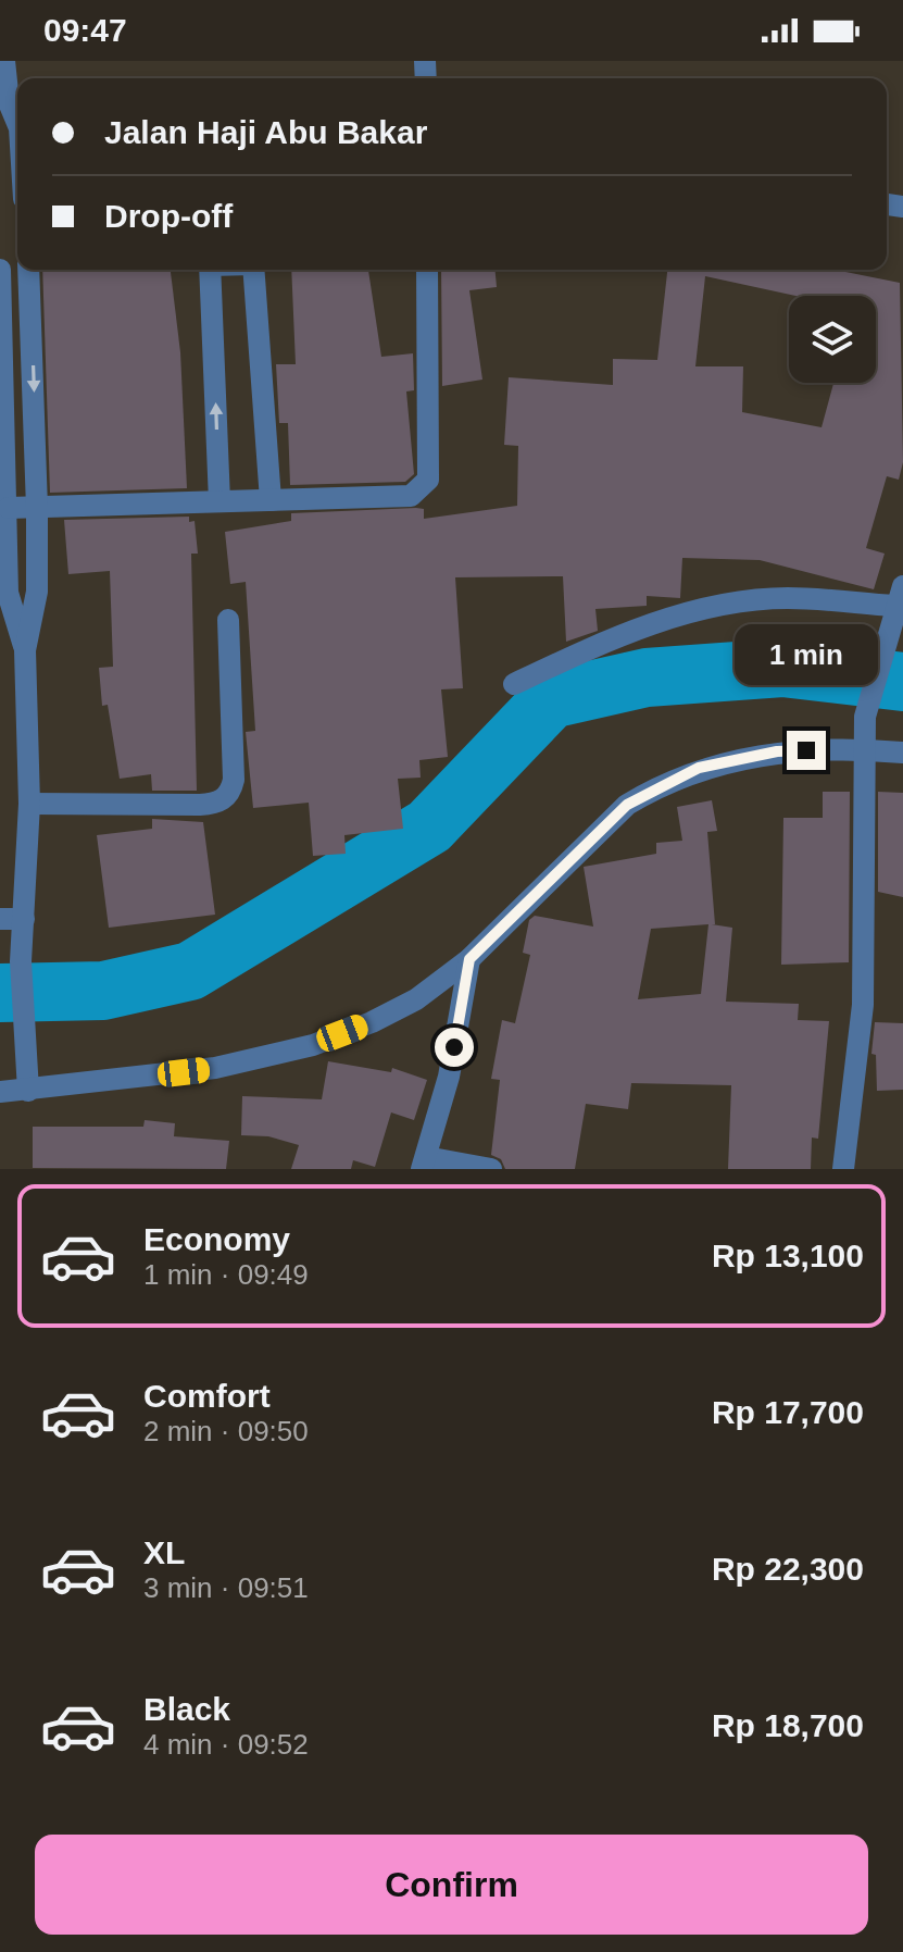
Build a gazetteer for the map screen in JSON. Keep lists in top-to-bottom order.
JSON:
{
  "page": {
    "status": "09:47",
    "banner": ["Jalan Haji Abu Bakar", "Drop-off"],
    "bubble": "1 min",
    "list": [
      {
        "name": "Economy",
        "note": "1 min · 09:49",
        "value": "Rp 13,100"
      },
      {
        "name": "Comfort",
        "note": "2 min · 09:50",
        "value": "Rp 17,700"
      },
      {
        "name": "XL",
        "note": "3 min · 09:51",
        "value": "Rp 22,300"
      },
      {
        "name": "Black",
        "note": "4 min · 09:52",
        "value": "Rp 18,700"
      }
    ],
    "buttons": "Confirm"
  }
}
